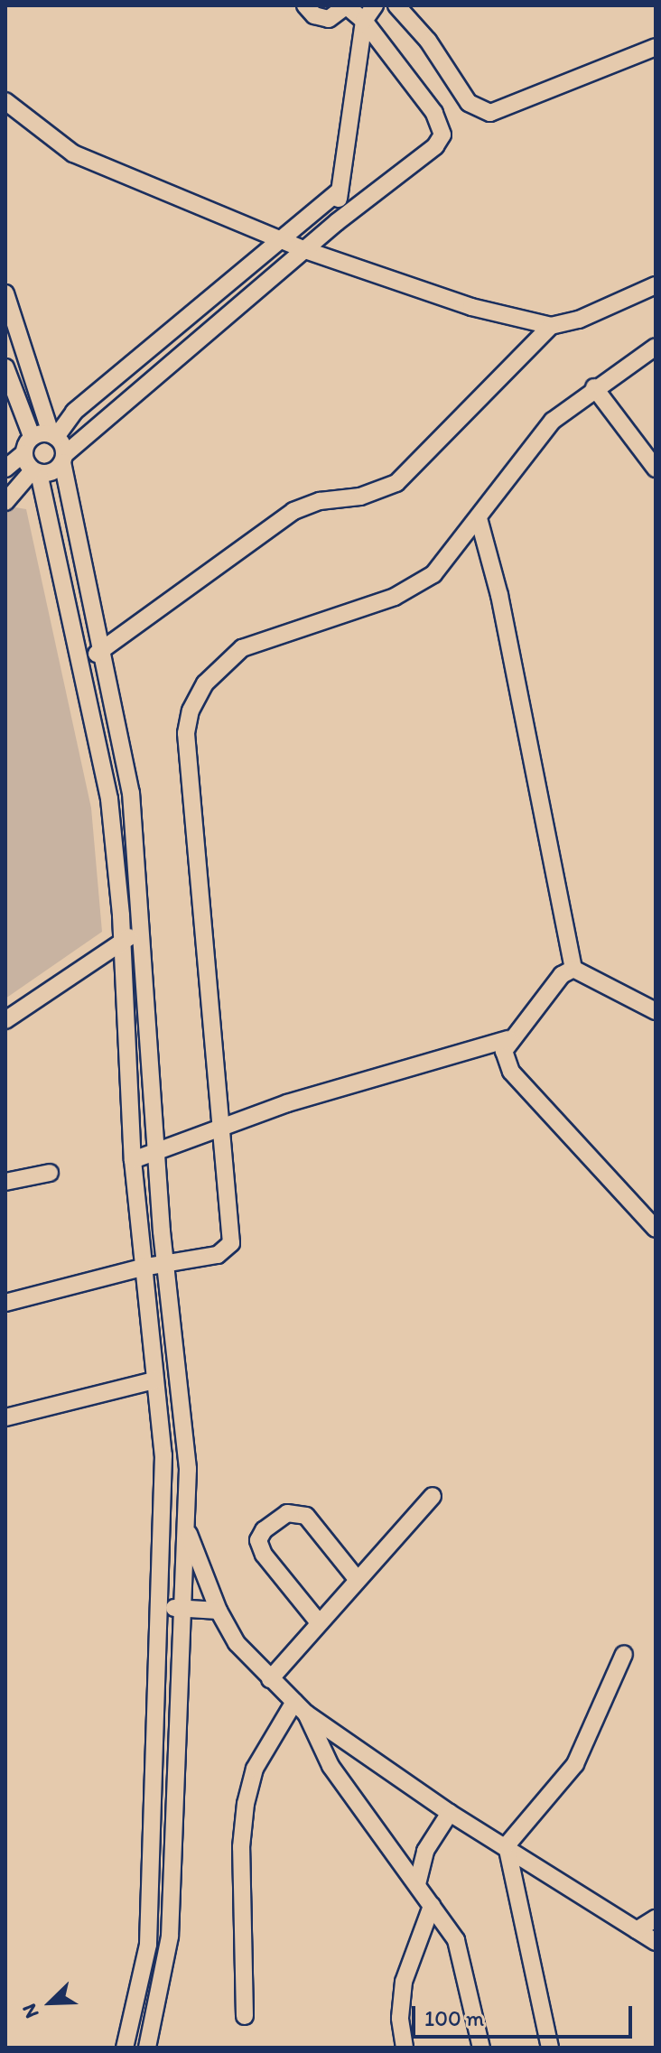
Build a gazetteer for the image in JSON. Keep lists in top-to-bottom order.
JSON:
{
  "scale_bar": "100 m",
  "north": "bottom left"
}
